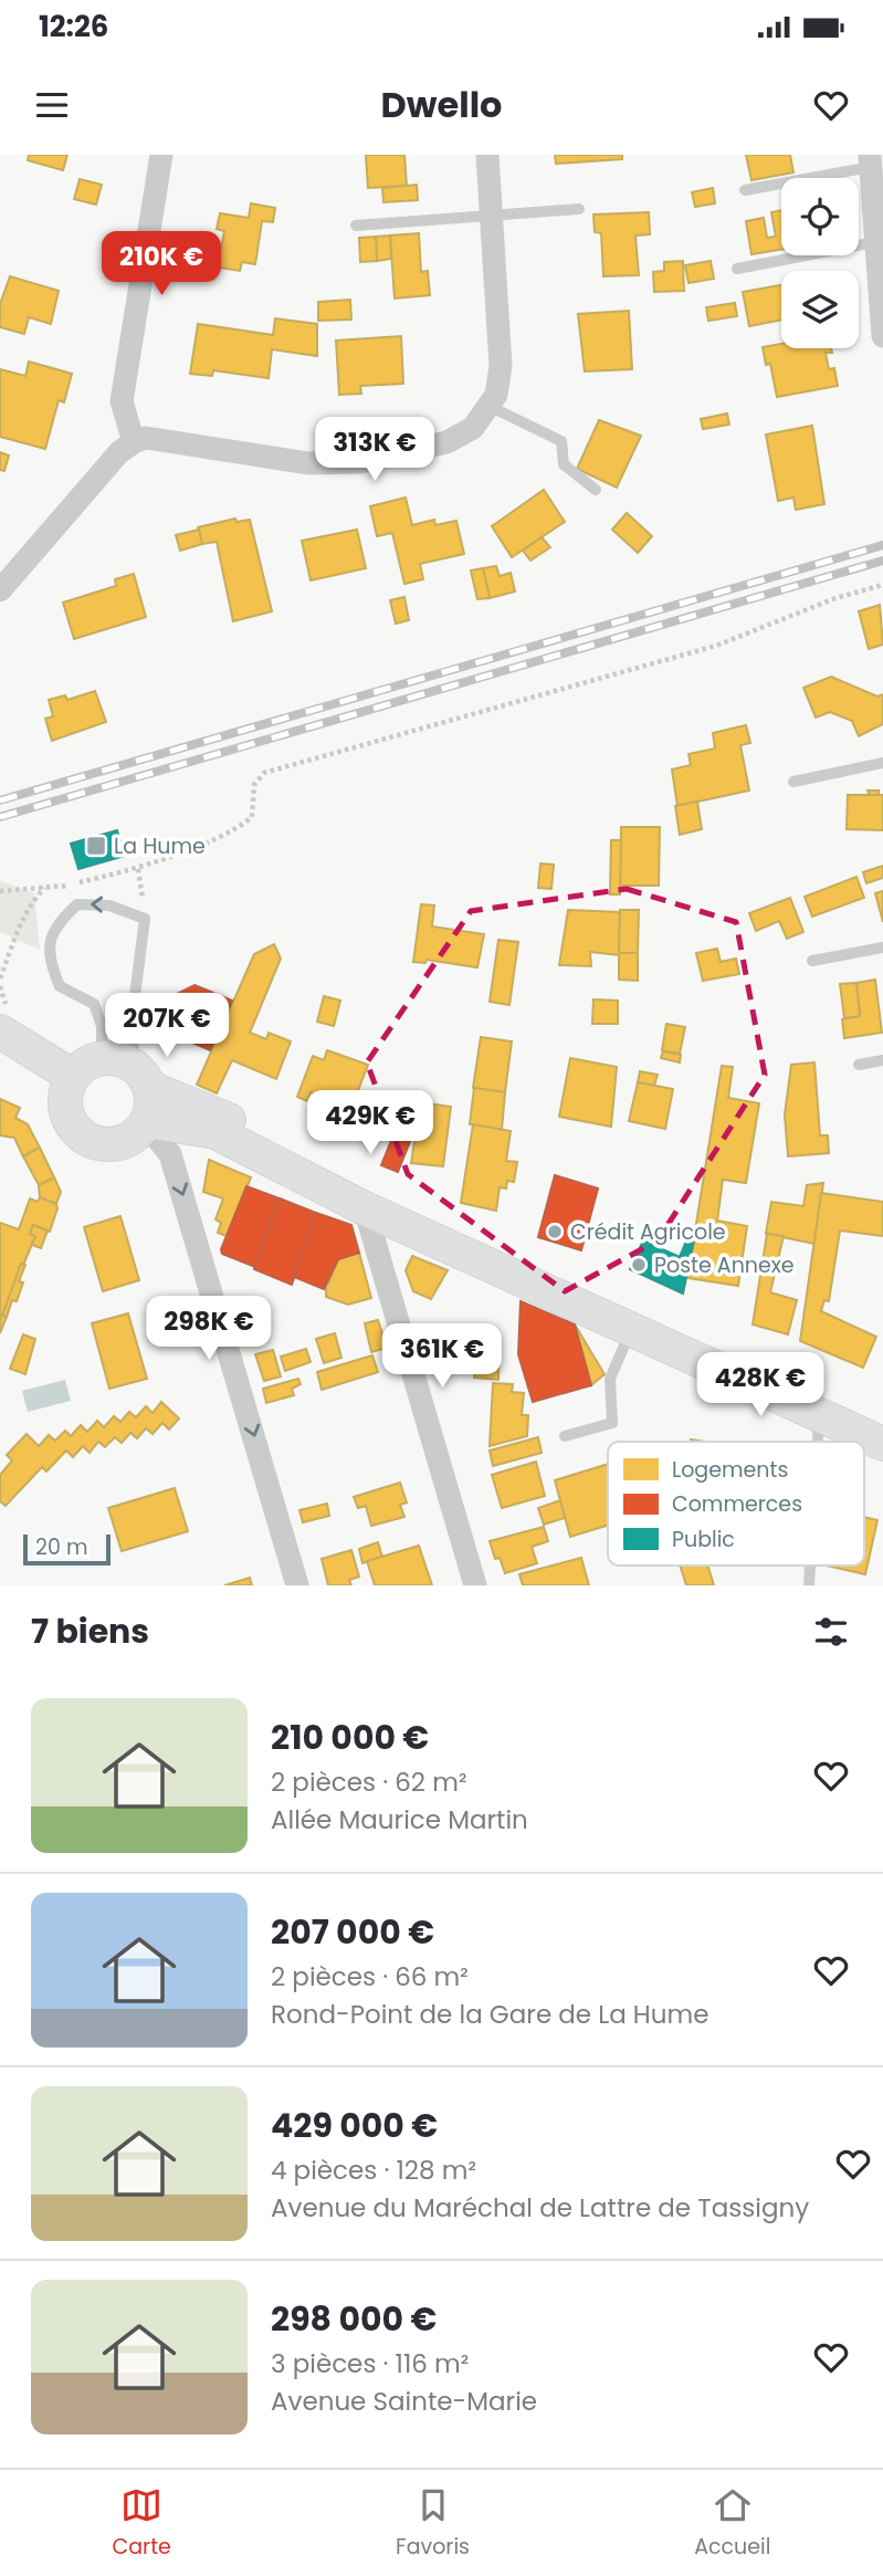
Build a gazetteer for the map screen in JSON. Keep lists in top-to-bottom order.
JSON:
{
  "places": {
    "transit": ["La Hume"],
    "other": ["Crédit Agricole", "Poste Annexe"]
  },
  "legend": ["Logements", "Commerces", "Public"],
  "scale_bar": "20 m",
  "page": {
    "status": "12:26",
    "header": "Dwello",
    "price": [
      "210K €",
      "313K €",
      "207K €",
      "429K €",
      "298K €",
      "361K €",
      "428K €"
    ],
    "scale": "20 m",
    "heading": "7 biens",
    "list": [
      {
        "name": "210 000 €",
        "note": "2 pièces · 62 m² · Allée Maurice Martin"
      },
      {
        "name": "207 000 €",
        "note": "2 pièces · 66 m² · Rond-Point de la Gare de La Hume"
      },
      {
        "name": "429 000 €",
        "note": "4 pièces · 128 m² · Avenue du Maréchal de Lattre de Tassigny"
      },
      {
        "name": "298 000 €",
        "note": "3 pièces · 116 m² · Avenue Sainte-Marie"
      }
    ],
    "tabs": ["Carte", "Favoris", "Accueil"]
  }
}
